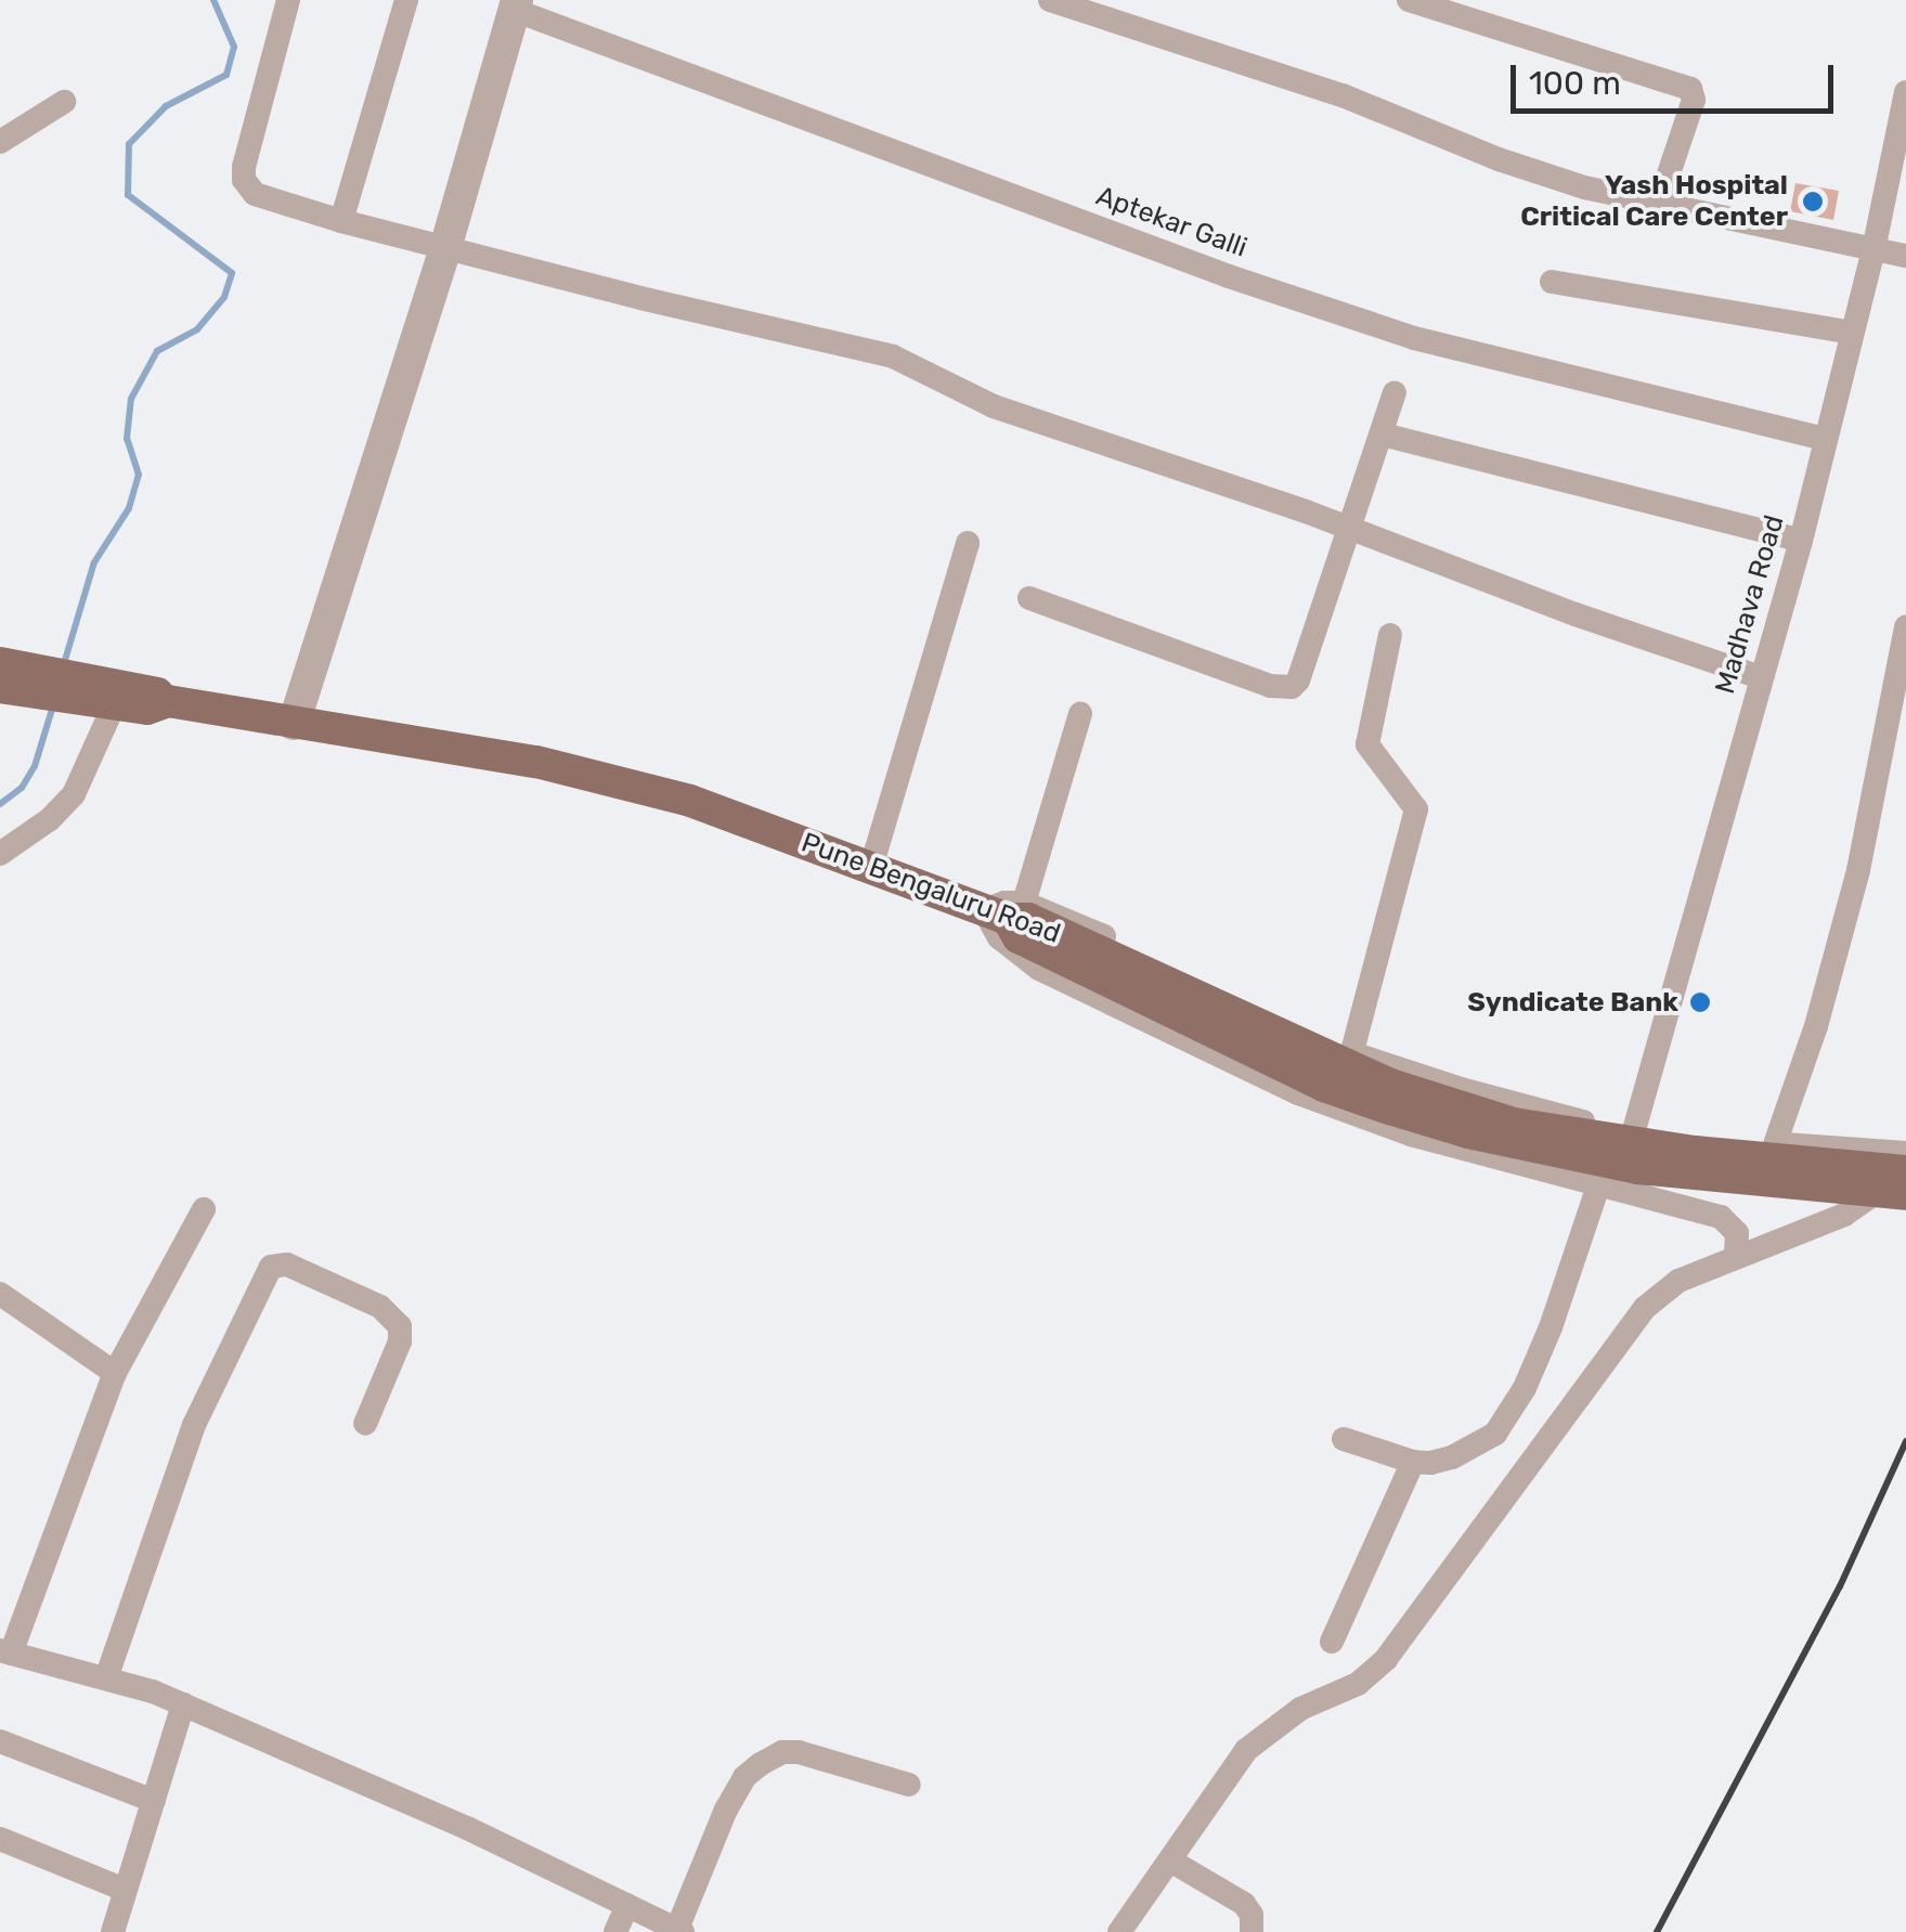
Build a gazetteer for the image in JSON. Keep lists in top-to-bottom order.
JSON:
{
  "streets": {
    "main road": ["Pune Bengaluru Road"],
    "street": ["Aptekar Galli", "Madhava Road"]
  },
  "crossings": [
    ["Aptekar Galli", "Madhava Road"]
  ],
  "places": ["Yash Hospital Critical Care Center", "Syndicate Bank"],
  "scale_bar": "100 m"
}
